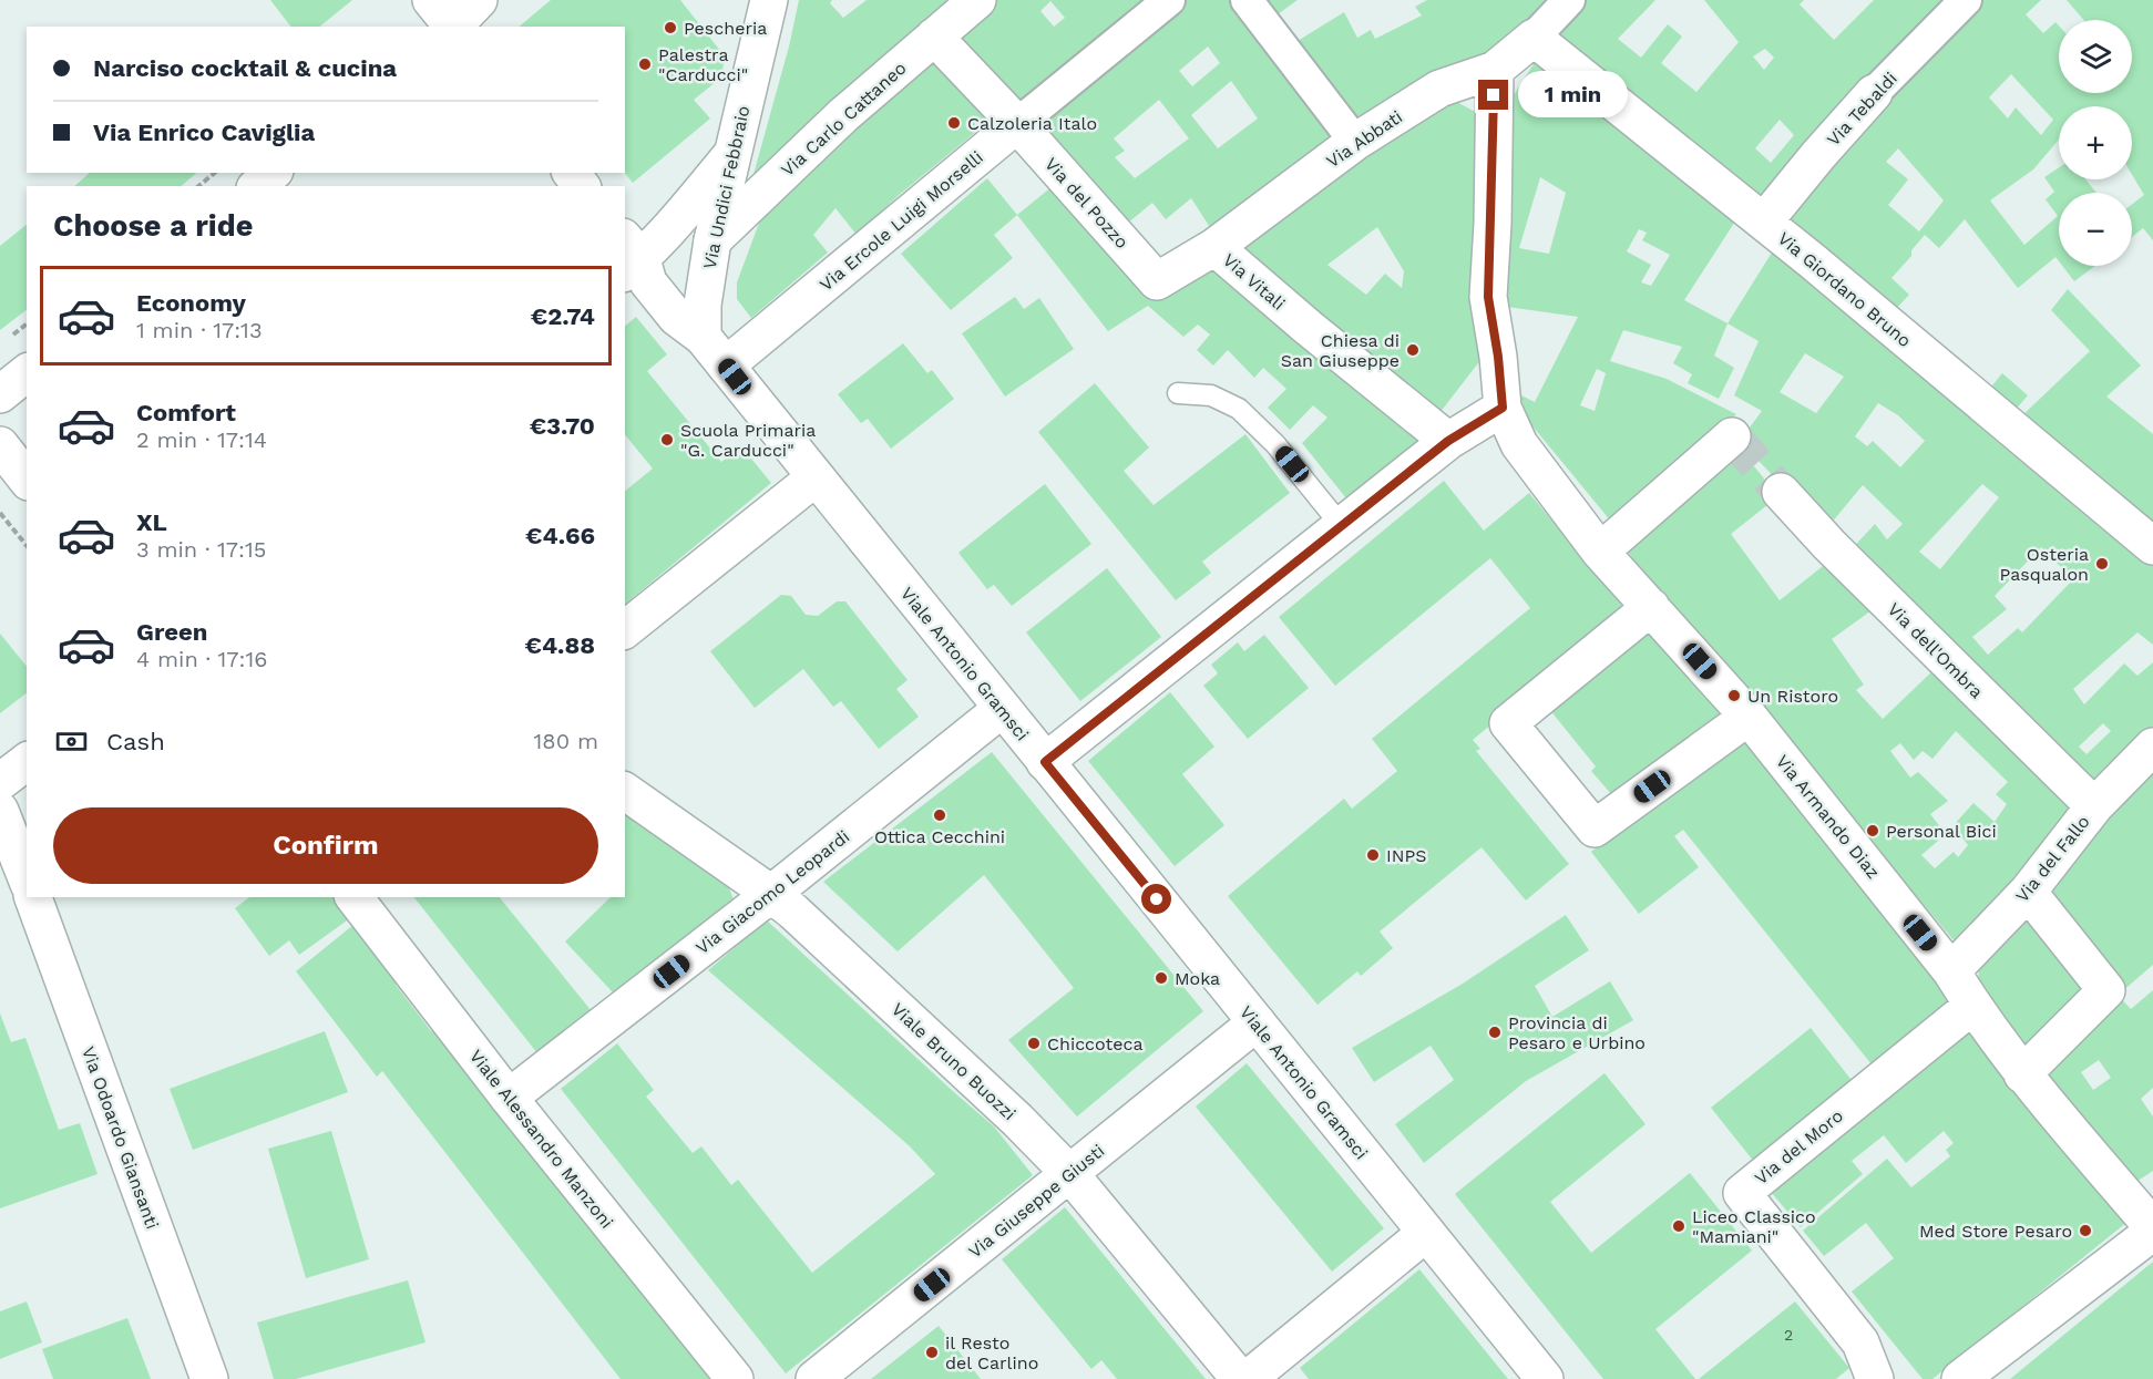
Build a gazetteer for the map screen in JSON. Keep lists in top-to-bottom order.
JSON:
{
  "streets": {
    "street": [
      "Via Tebaldi",
      "Via Carlo Cattaneo",
      "Via Abbati",
      "Via Undici Febbraio",
      "Via del Pozzo",
      "Via Ercole Luigi Morselli",
      "Via Vitali",
      "Via Giordano Bruno",
      "Via dell'Ombra",
      "Viale Antonio Gramsci",
      "Via Armando Diaz",
      "Via del Fallo",
      "Via Giacomo Leopardi",
      "Viale Bruno Buozzi",
      "Via Odoardo Giansanti",
      "Viale Alessandro Manzoni",
      "Via del Moro",
      "Via Giuseppe Giusti"
    ]
  },
  "crossings": [
    ["Via Tebaldi", "Via Giordano Bruno"],
    ["Via Carlo Cattaneo", "Via Undici Febbraio"],
    ["Via Carlo Cattaneo", "Via del Pozzo"],
    ["Via Abbati", "Via del Pozzo"],
    ["Via Abbati", "Via Vitali"],
    ["Via Abbati", "Via Giordano Bruno"],
    ["Via Abbati", "Via Armando Diaz"],
    ["Via Undici Febbraio", "Viale Antonio Gramsci"],
    ["Via del Pozzo", "Via Ercole Luigi Morselli"],
    ["Via Ercole Luigi Morselli", "Viale Antonio Gramsci"],
    ["Via dell'Ombra", "Via del Fallo"],
    ["Viale Antonio Gramsci", "Via Giacomo Leopardi"],
    ["Viale Antonio Gramsci", "Via Giuseppe Giusti"],
    ["Via Armando Diaz", "Via del Fallo"],
    ["Via Armando Diaz", "Via del Moro"],
    ["Via Giacomo Leopardi", "Viale Bruno Buozzi"],
    ["Via Giacomo Leopardi", "Viale Alessandro Manzoni"],
    ["Viale Bruno Buozzi", "Via Giuseppe Giusti"]
  ],
  "places": [
    "Pescheria",
    "Palestra \"Carducci\"",
    "Calzoleria Italo",
    "Chiesa di San Giuseppe",
    "Scuola Primaria \"G. Carducci\"",
    "Osteria Pasqualon",
    "Un Ristoro",
    "Ottica Cecchini",
    "Personal Bici",
    "INPS",
    "Moka",
    "Provincia di Pesaro e Urbino",
    "Chiccoteca",
    "Liceo Classico \"Mamiani\"",
    "Med Store Pesaro",
    "il Resto del Carlino"
  ],
  "house_numbers": ["2"],
  "page": {
    "map_buttons": ["+", "−"],
    "banner": ["Narciso cocktail & cucina", "Via Enrico Caviglia"],
    "bubble": "1 min",
    "heading": "Choose a ride",
    "list": [
      {
        "name": "Economy",
        "note": "1 min · 17:13",
        "value": "€2.74"
      },
      {
        "name": "Comfort",
        "note": "2 min · 17:14",
        "value": "€3.70"
      },
      {
        "name": "XL",
        "note": "3 min · 17:15",
        "value": "€4.66"
      },
      {
        "name": "Green",
        "note": "4 min · 17:16",
        "value": "€4.88"
      }
    ],
    "pay": ["Cash", "180 m"],
    "buttons": "Confirm"
  }
}
